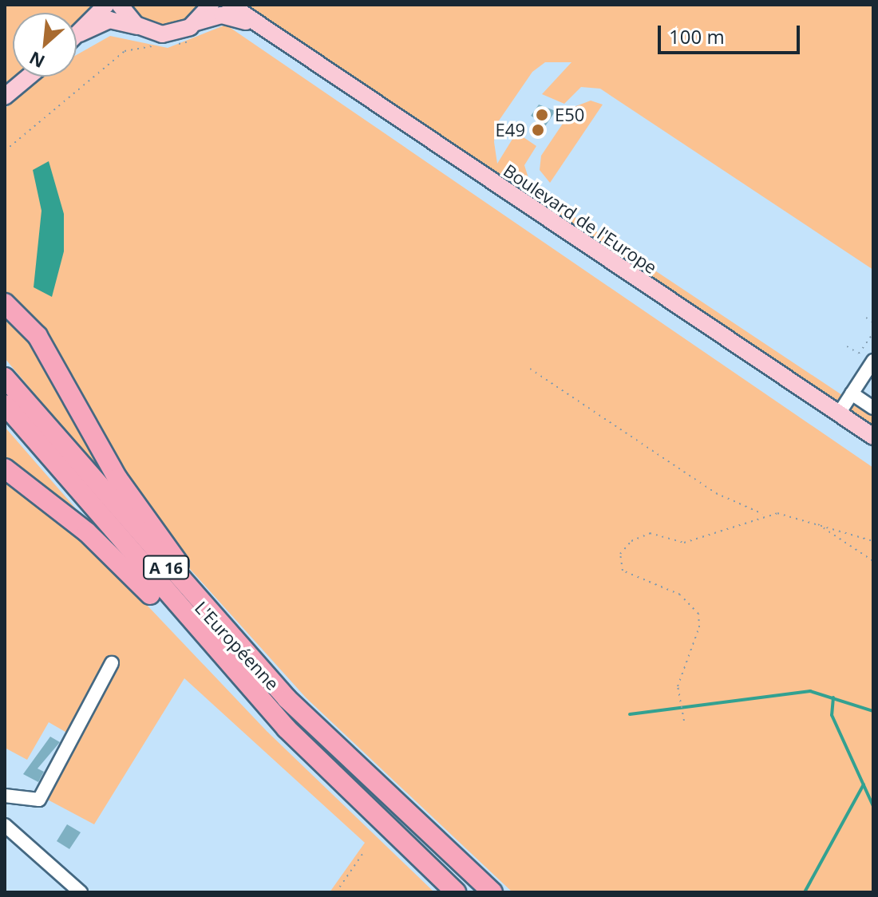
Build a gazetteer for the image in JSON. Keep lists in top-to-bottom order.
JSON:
{
  "streets": {
    "highway": ["A 16", "L'Européenne"],
    "main road": ["Boulevard de l'Europe"]
  },
  "places": ["E50", "E49"],
  "scale_bar": "100 m",
  "north": "bottom left"
}
